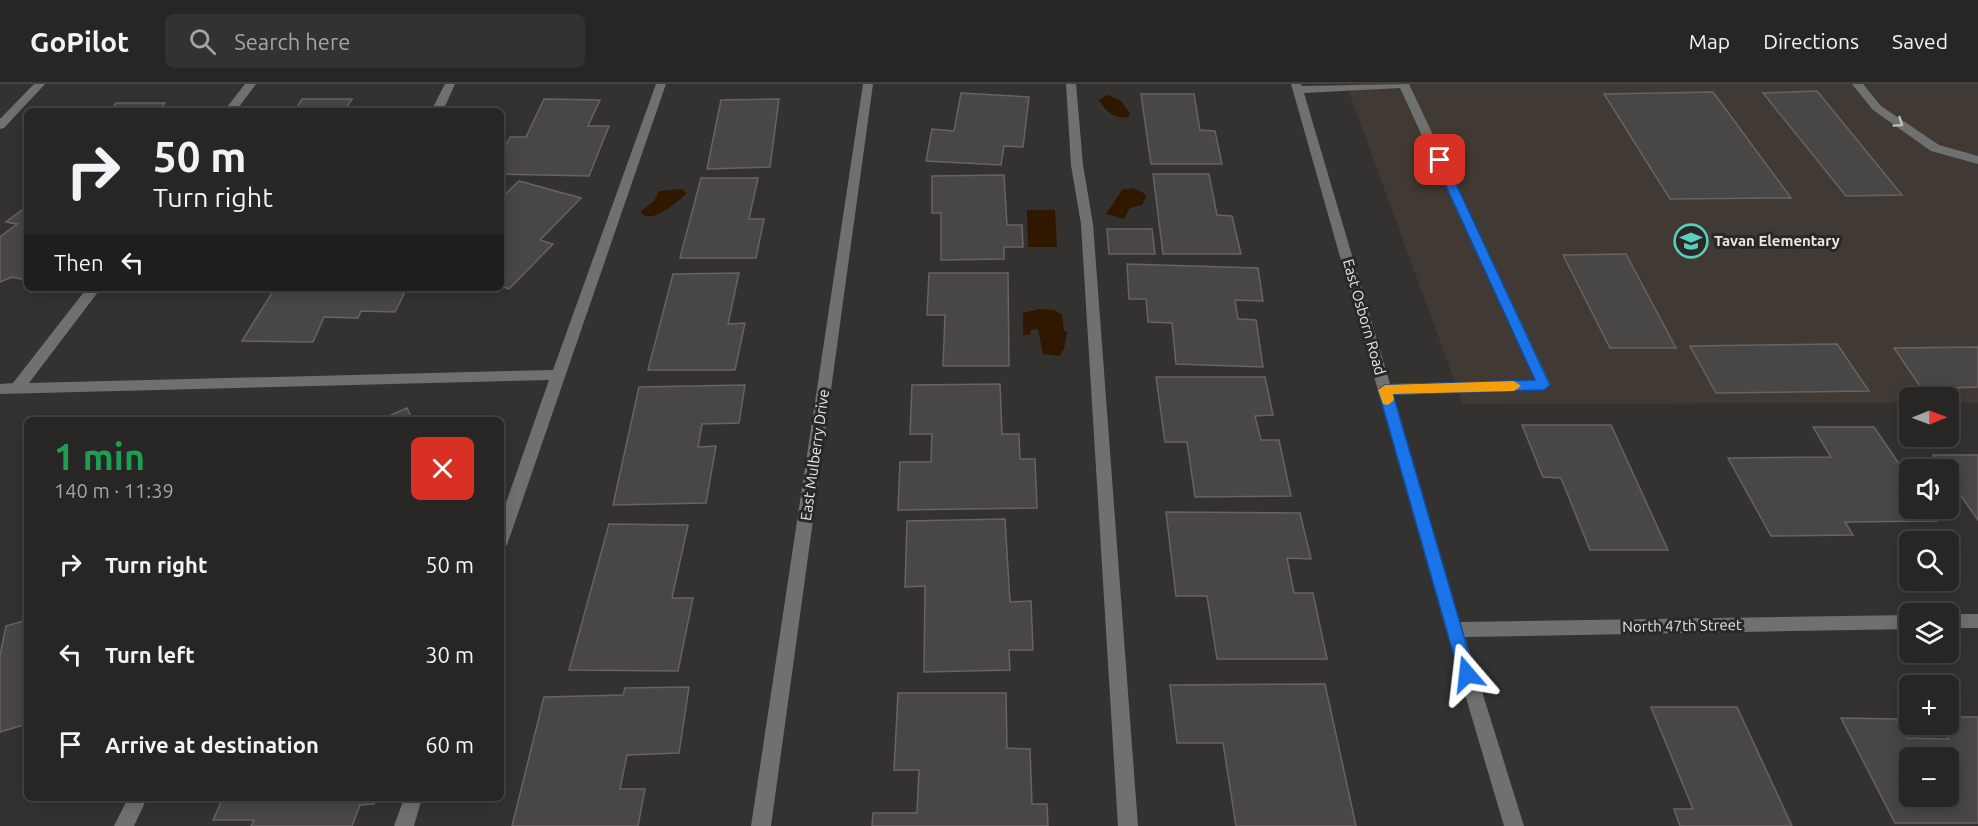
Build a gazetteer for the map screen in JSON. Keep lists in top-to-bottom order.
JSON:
{
  "streets": {
    "street": ["East Osborn Road", "East Mulberry Drive", "North 47th Street"]
  },
  "crossings": [
    ["East Osborn Road", "North 47th Street"]
  ],
  "places": {
    "school or university": ["Tavan Elementary"]
  },
  "north": "right",
  "page": {
    "header": "GoPilot",
    "search": "Search here",
    "nav": ["Map", "Directions", "Saved"],
    "turn": ["50 m", "Turn right"],
    "then": "Then",
    "map_buttons": ["+", "−"],
    "heading": ["1 min", "140 m · 11:39"],
    "list": [
      {
        "name": "Turn right",
        "value": "50 m"
      },
      {
        "name": "Turn left",
        "value": "30 m"
      },
      {
        "name": "Arrive at destination",
        "value": "60 m"
      }
    ]
  }
}
